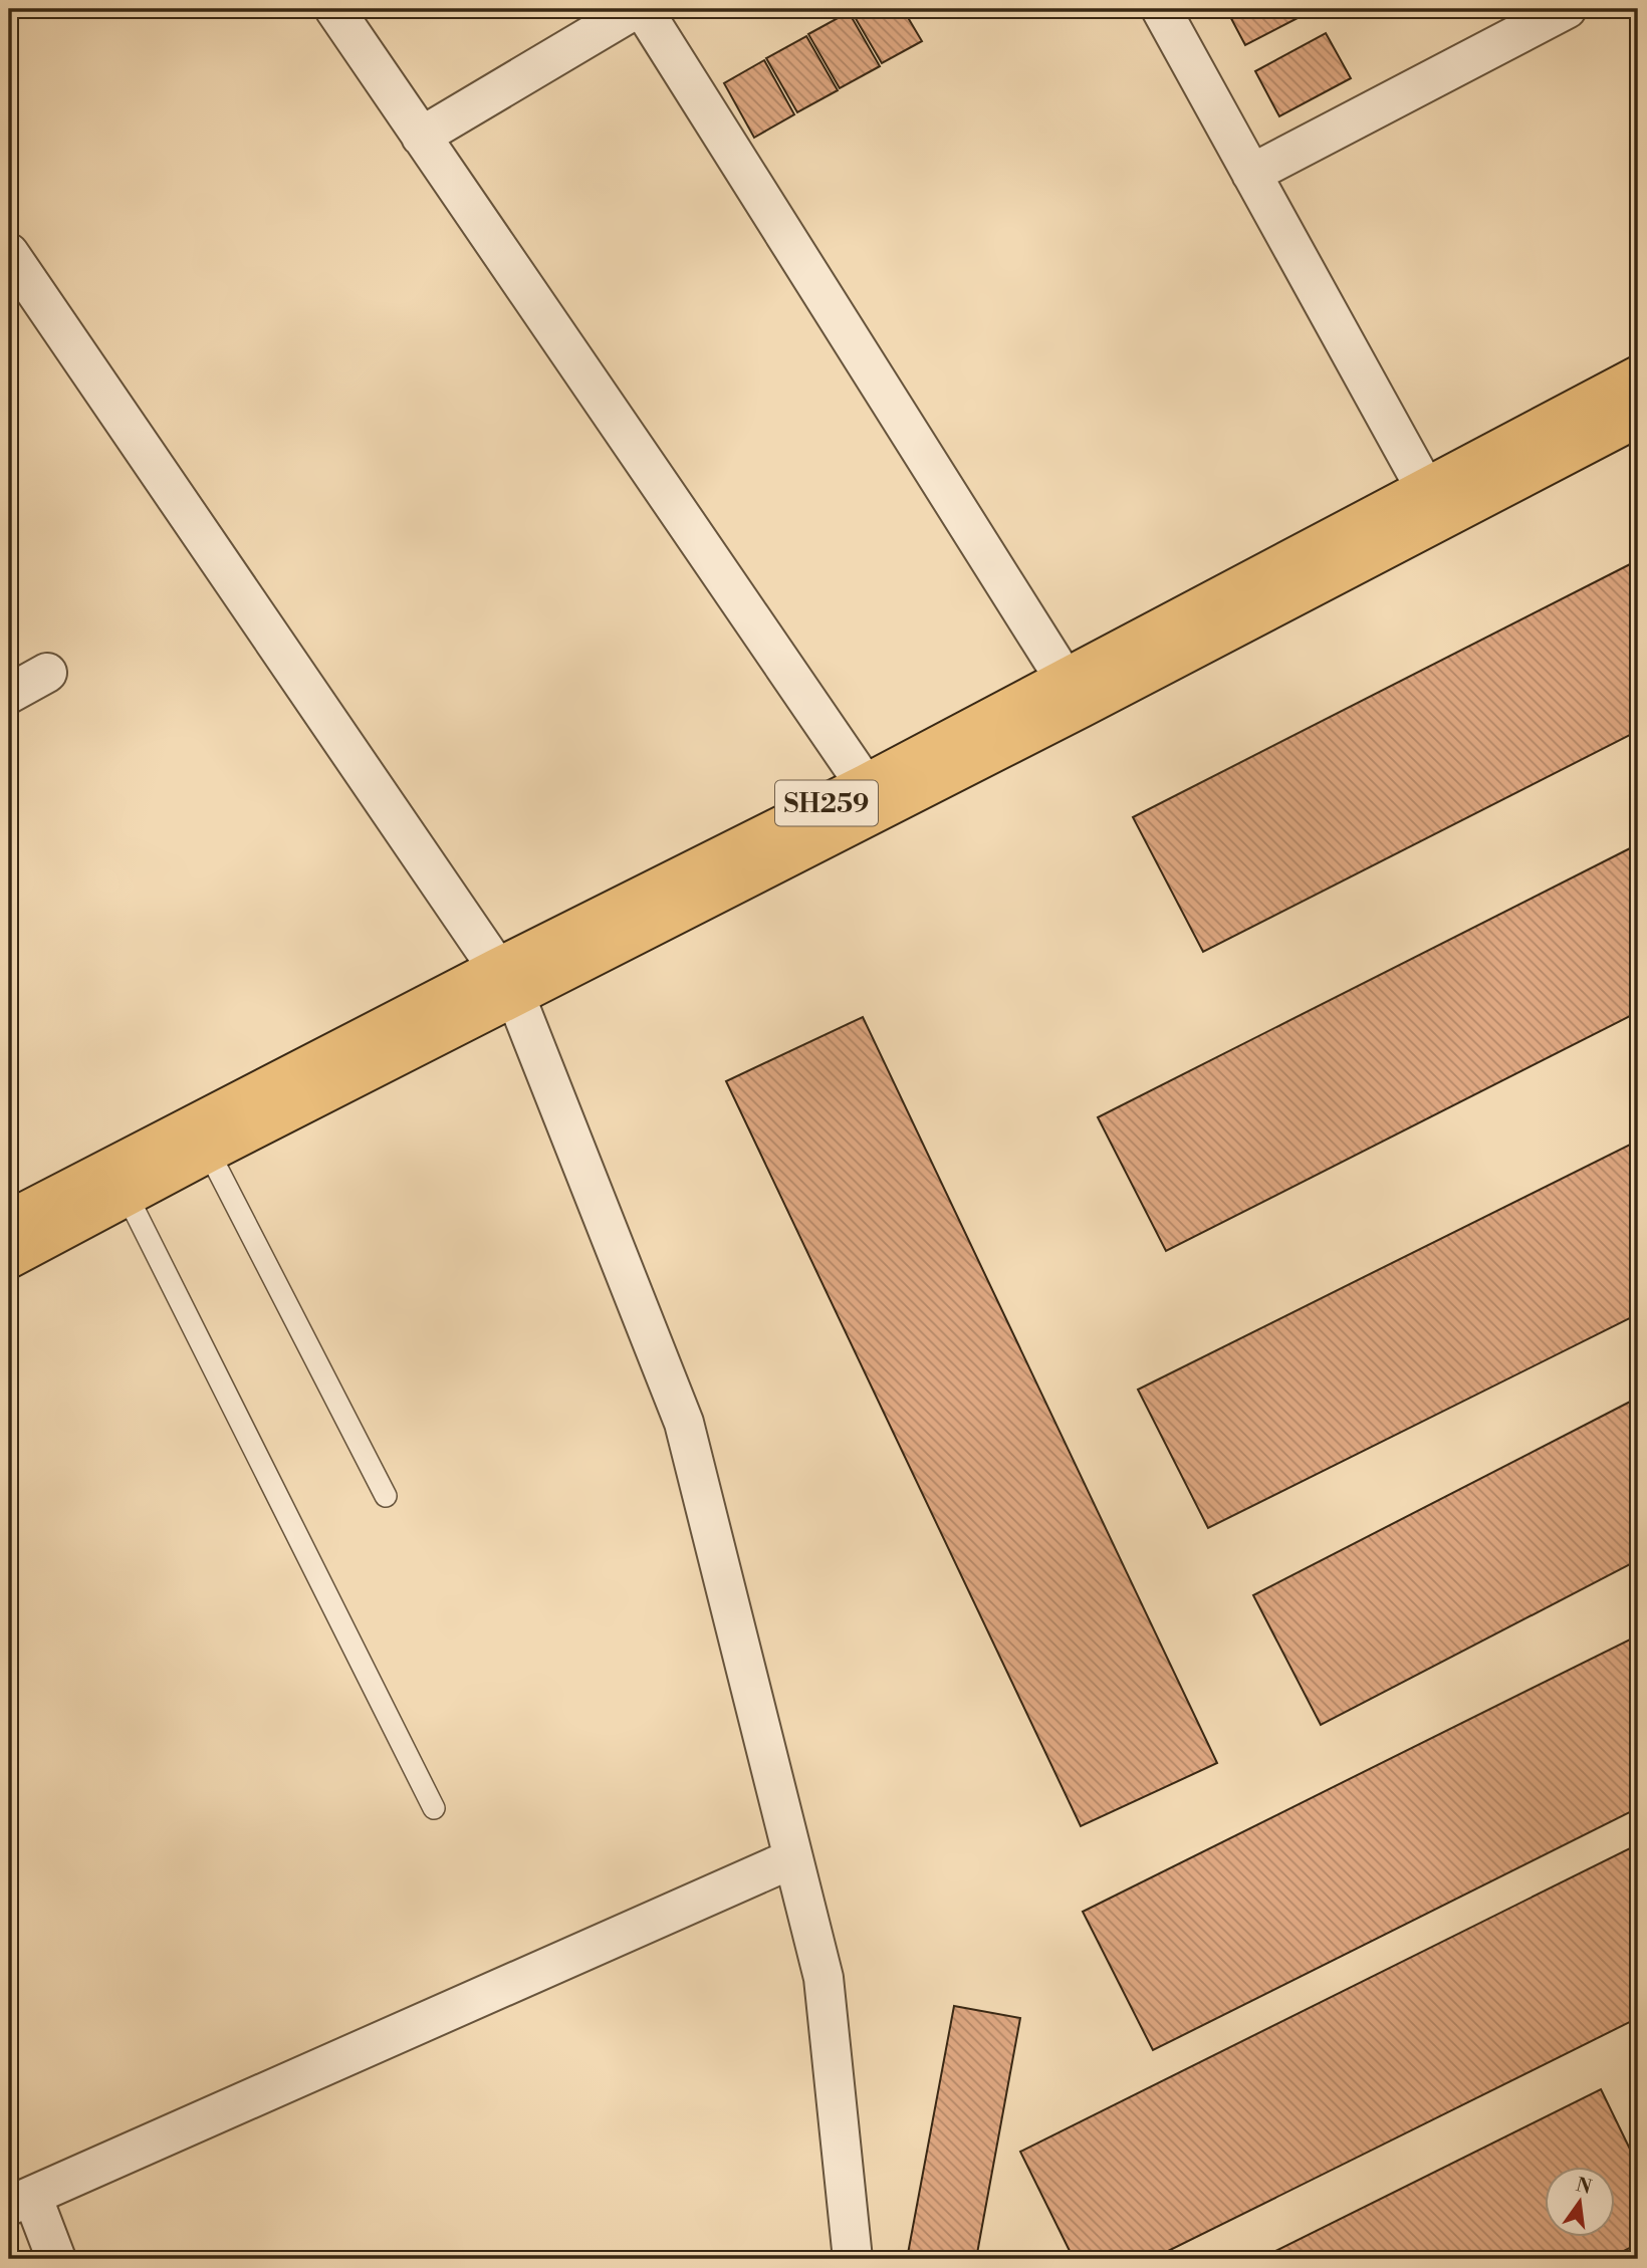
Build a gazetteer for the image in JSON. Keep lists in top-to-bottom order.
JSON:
{
  "streets": {
    "main road": ["SH259"]
  },
  "north": "top"
}
